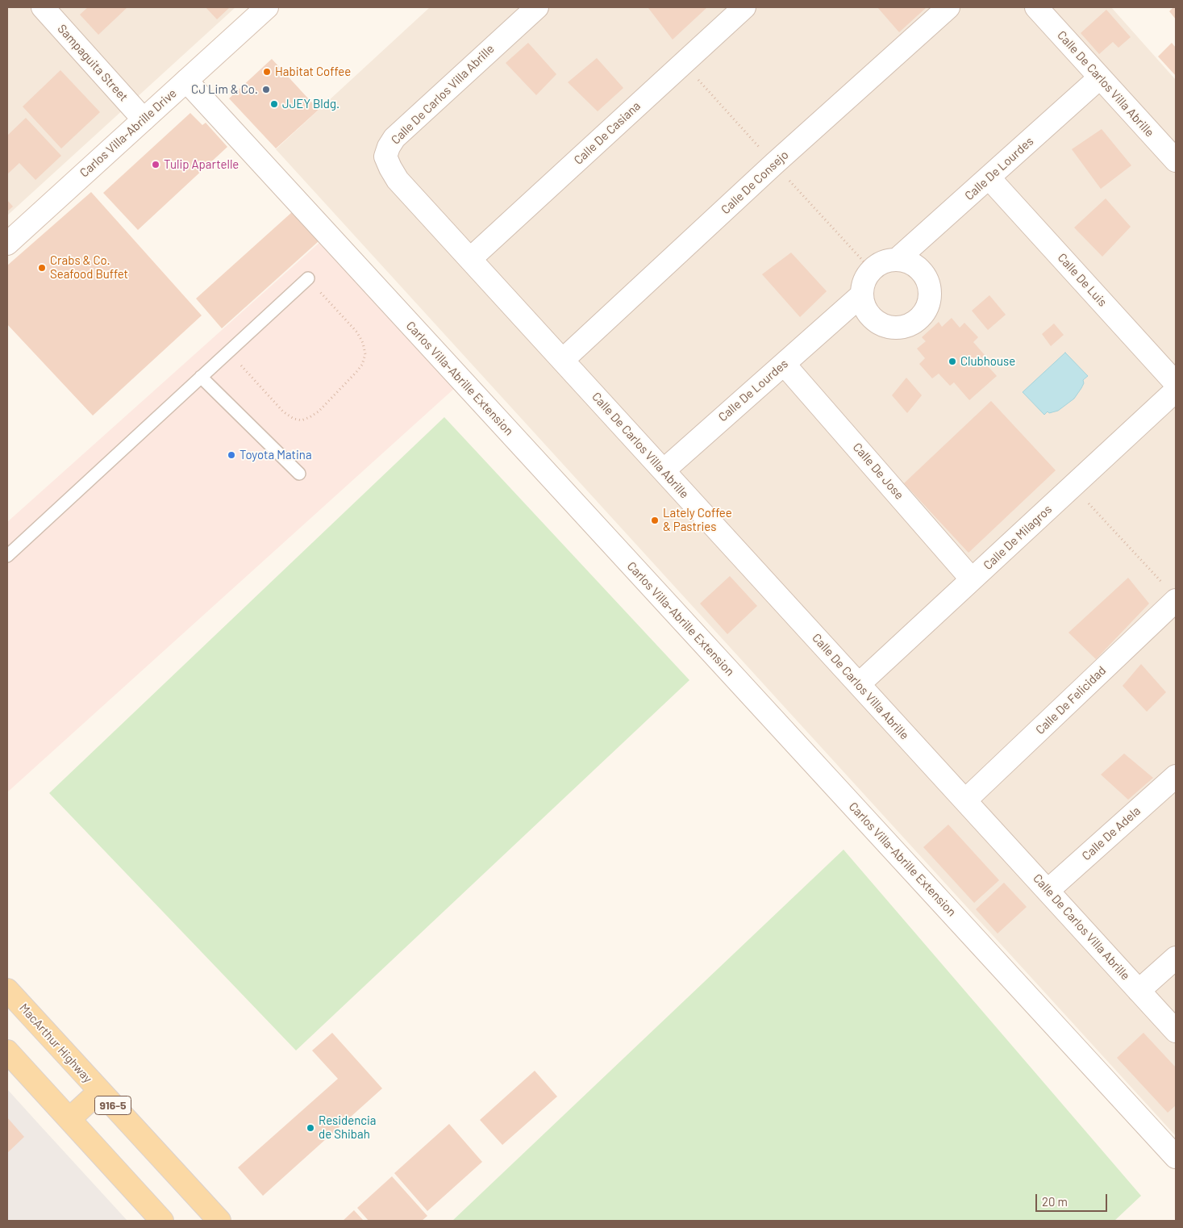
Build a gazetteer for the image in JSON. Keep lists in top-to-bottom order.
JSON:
{
  "streets": {
    "main road": ["MacArthur Highway", "916-5"],
    "street": [
      "Sampaguita Street",
      "Calle De Carlos Villa Abrille",
      "Carlos Villa-Abrille Drive",
      "Calle De Casiana",
      "Calle De Lourdes",
      "Calle De Consejo",
      "Calle De Luis",
      "Carlos Villa-Abrille Extension",
      "Calle De Jose",
      "Calle De Milagros",
      "Calle De Felicidad",
      "Calle De Adela"
    ]
  },
  "crossings": [
    ["Sampaguita Street", "Carlos Villa-Abrille Drive"],
    ["Calle De Carlos Villa Abrille", "Calle De Casiana"],
    ["Calle De Carlos Villa Abrille", "Calle De Lourdes"],
    ["Calle De Carlos Villa Abrille", "Calle De Consejo"],
    ["Calle De Carlos Villa Abrille", "Calle De Milagros"],
    ["Calle De Carlos Villa Abrille", "Calle De Felicidad"],
    ["Calle De Carlos Villa Abrille", "Calle De Adela"],
    ["Carlos Villa-Abrille Drive", "Carlos Villa-Abrille Extension"],
    ["Calle De Lourdes", "Calle De Luis"],
    ["Calle De Lourdes", "Calle De Jose"],
    ["Calle De Jose", "Calle De Milagros"]
  ],
  "places": [
    "Habitat Coffee",
    "CJ Lim & Co.",
    "JJEY Bldg.",
    "Tulip Apartelle",
    "Crabs & Co. Seafood Buffet",
    "Clubhouse",
    "Toyota Matina",
    "Lately Coffee & Pastries",
    "Residencia de Shibah"
  ],
  "scale_bar": "20 m"
}
